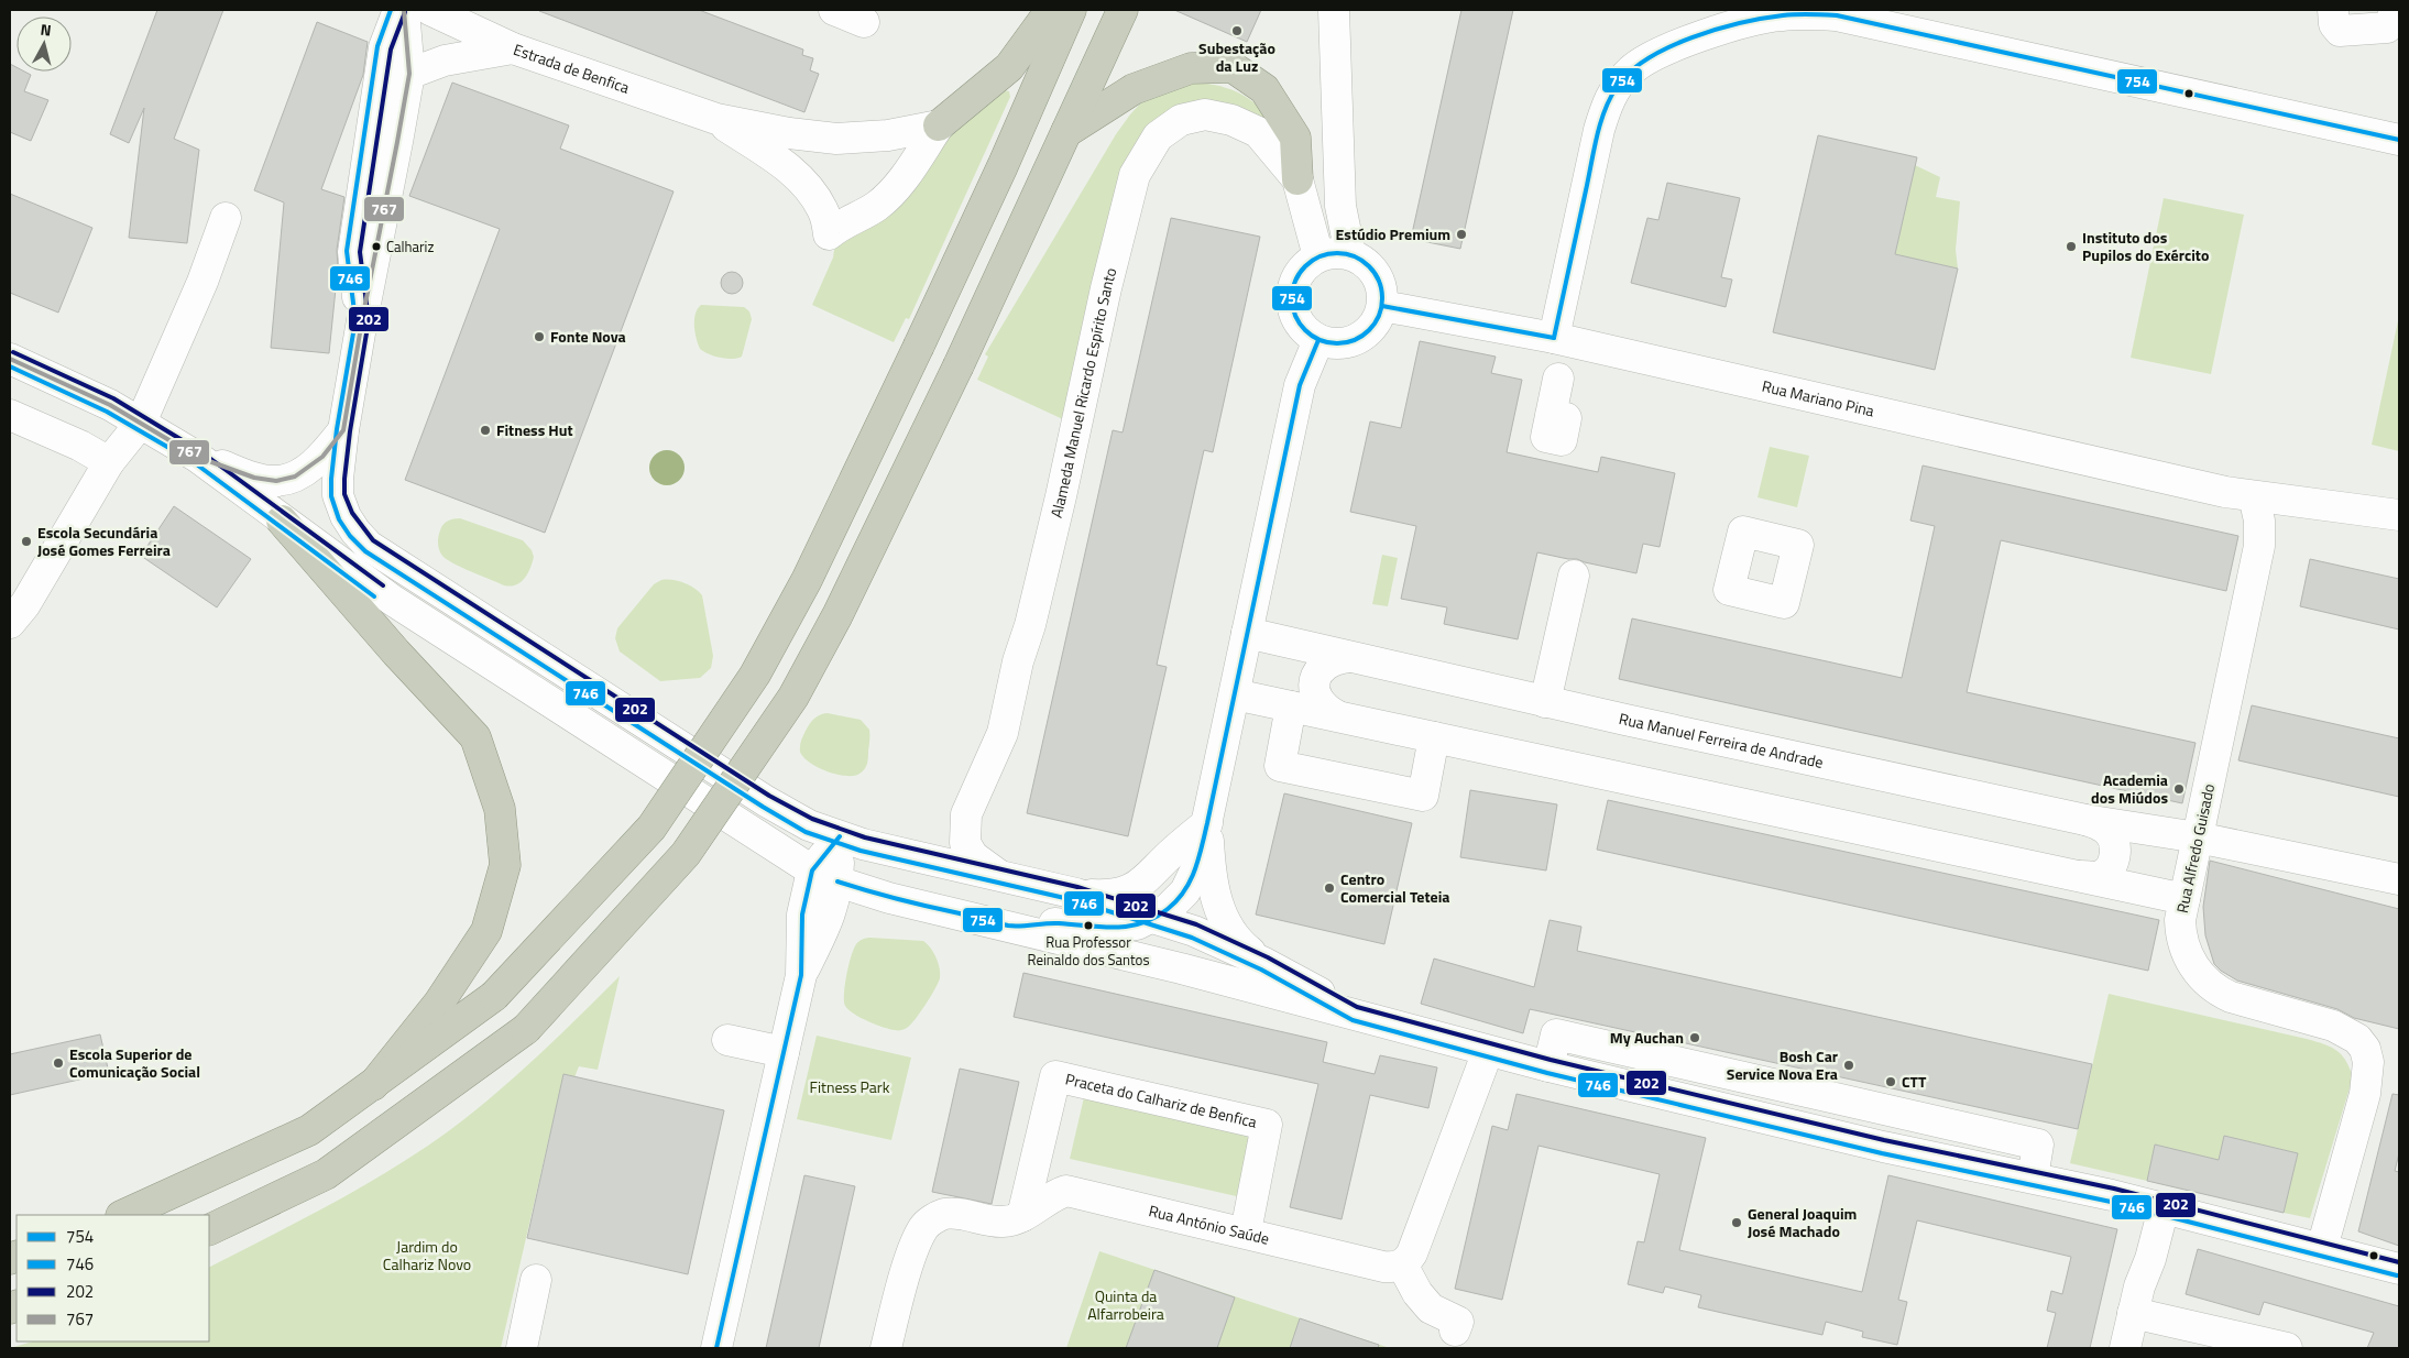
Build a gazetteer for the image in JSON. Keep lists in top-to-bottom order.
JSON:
{
  "streets": {
    "street": [
      "Estrada de Benfica",
      "Alameda Manuel Ricardo Espírito Santo",
      "Rua Mariano Pina",
      "Rua Manuel Ferreira de Andrade",
      "Rua Alfredo Guisado",
      "Praceta do Calhariz de Benfica",
      "Rua António Saúde"
    ]
  },
  "crossings": [
    ["Alameda Manuel Ricardo Espírito Santo", "Rua Mariano Pina"],
    ["Rua Mariano Pina", "Rua Alfredo Guisado"],
    ["Rua Manuel Ferreira de Andrade", "Rua Alfredo Guisado"],
    ["Praceta do Calhariz de Benfica", "Rua António Saúde"]
  ],
  "parks": ["Fitness Park", "Jardim do Calhariz Novo", "Quinta da Alfarrobeira"],
  "places": [
    "Subestação da Luz",
    "Estúdio Premium",
    "Calhariz",
    "Instituto dos Pupilos do Exército",
    "Fonte Nova",
    "Fitness Hut",
    "Escola Secundária José Gomes Ferreira",
    "Academia dos Miúdos",
    "Centro Comercial Teteia",
    "Rua Professor Reinaldo dos Santos",
    "My Auchan",
    "Escola Superior de Comunicação Social",
    "Bosh Car Service Nova Era",
    "CTT",
    "General Joaquim José Machado"
  ],
  "lines": [
    "transit line 746",
    "transit line 767",
    "transit line 202",
    "transit line 754"
  ],
  "legend": [
    "754",
    "746",
    "202",
    "767"
  ],
  "north": "top"
}
